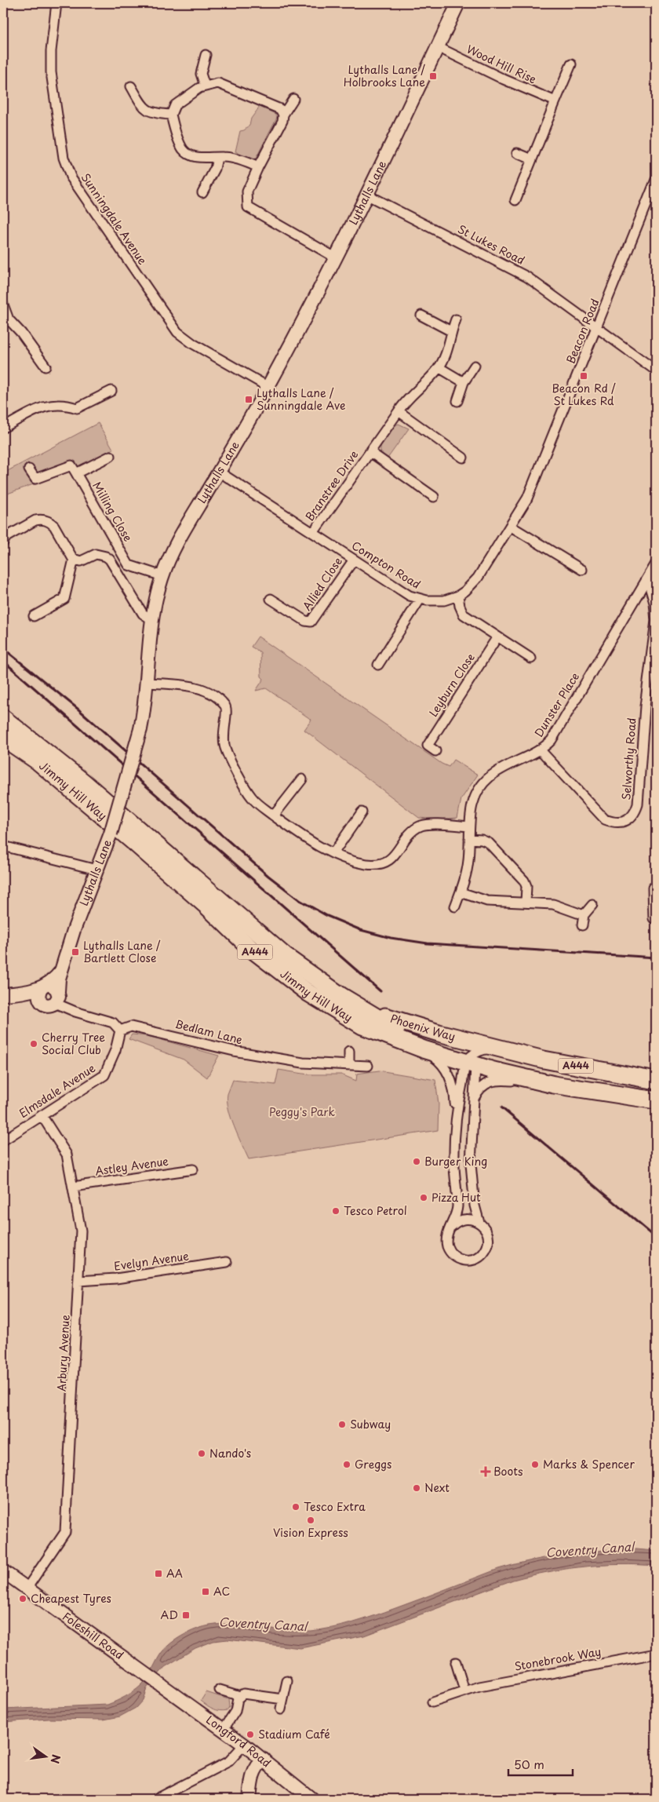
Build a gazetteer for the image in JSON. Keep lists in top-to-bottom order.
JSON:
{
  "streets": {
    "highway": ["Jimmy Hill Way", "A444"],
    "street": [
      "Wood Hill Rise",
      "Lythalls Lane",
      "Sunningdale Avenue",
      "St Lukes Road",
      "Beacon Road",
      "Branstree Drive",
      "Milling Close",
      "Compton Road",
      "Allied Close",
      "Leyburn Close",
      "Dunster Place",
      "Selworthy Road",
      "Bedlam Lane",
      "Elmsdale Avenue",
      "Astley Avenue",
      "Evelyn Avenue",
      "Arbury Avenue",
      "Foleshill Road",
      "Stonebrook Way",
      "Longford Road"
    ]
  },
  "crossings": [
    ["Wood Hill Rise", "Lythalls Lane"],
    ["Lythalls Lane", "Sunningdale Avenue"],
    ["Lythalls Lane", "St Lukes Road"],
    ["Lythalls Lane", "Milling Close"],
    ["Lythalls Lane", "Compton Road"],
    ["St Lukes Road", "Beacon Road"],
    ["Beacon Road", "Compton Road"],
    ["Branstree Drive", "Compton Road"],
    ["Compton Road", "Allied Close"],
    ["Dunster Place", "Selworthy Road"],
    ["Jimmy Hill Way", "A444"],
    ["Bedlam Lane", "Elmsdale Avenue"],
    ["Elmsdale Avenue", "Arbury Avenue"],
    ["Astley Avenue", "Arbury Avenue"],
    ["Evelyn Avenue", "Arbury Avenue"],
    ["Arbury Avenue", "Foleshill Road"],
    ["Foleshill Road", "Longford Road"]
  ],
  "water": ["Coventry Canal"],
  "parks": ["Peggy's Park"],
  "places": {
    "transit": [
      "Lythalls Lane / Holbrooks Lane",
      "Beacon Rd / St Lukes Rd",
      "Lythalls Lane / Sunningdale Ave",
      "Lythalls Lane / Bartlett Close",
      "AA",
      "AC",
      "AD"
    ],
    "other": [
      "Cherry Tree Social Club",
      "Burger King",
      "Pizza Hut",
      "Tesco Petrol",
      "Subway",
      "Nando's",
      "Greggs",
      "Marks & Spencer",
      "Next",
      "Tesco Extra",
      "Vision Express",
      "Cheapest Tyres",
      "Stadium Café"
    ],
    "health": ["Boots"]
  },
  "scale_bar": "50 m",
  "north": "right"
}
